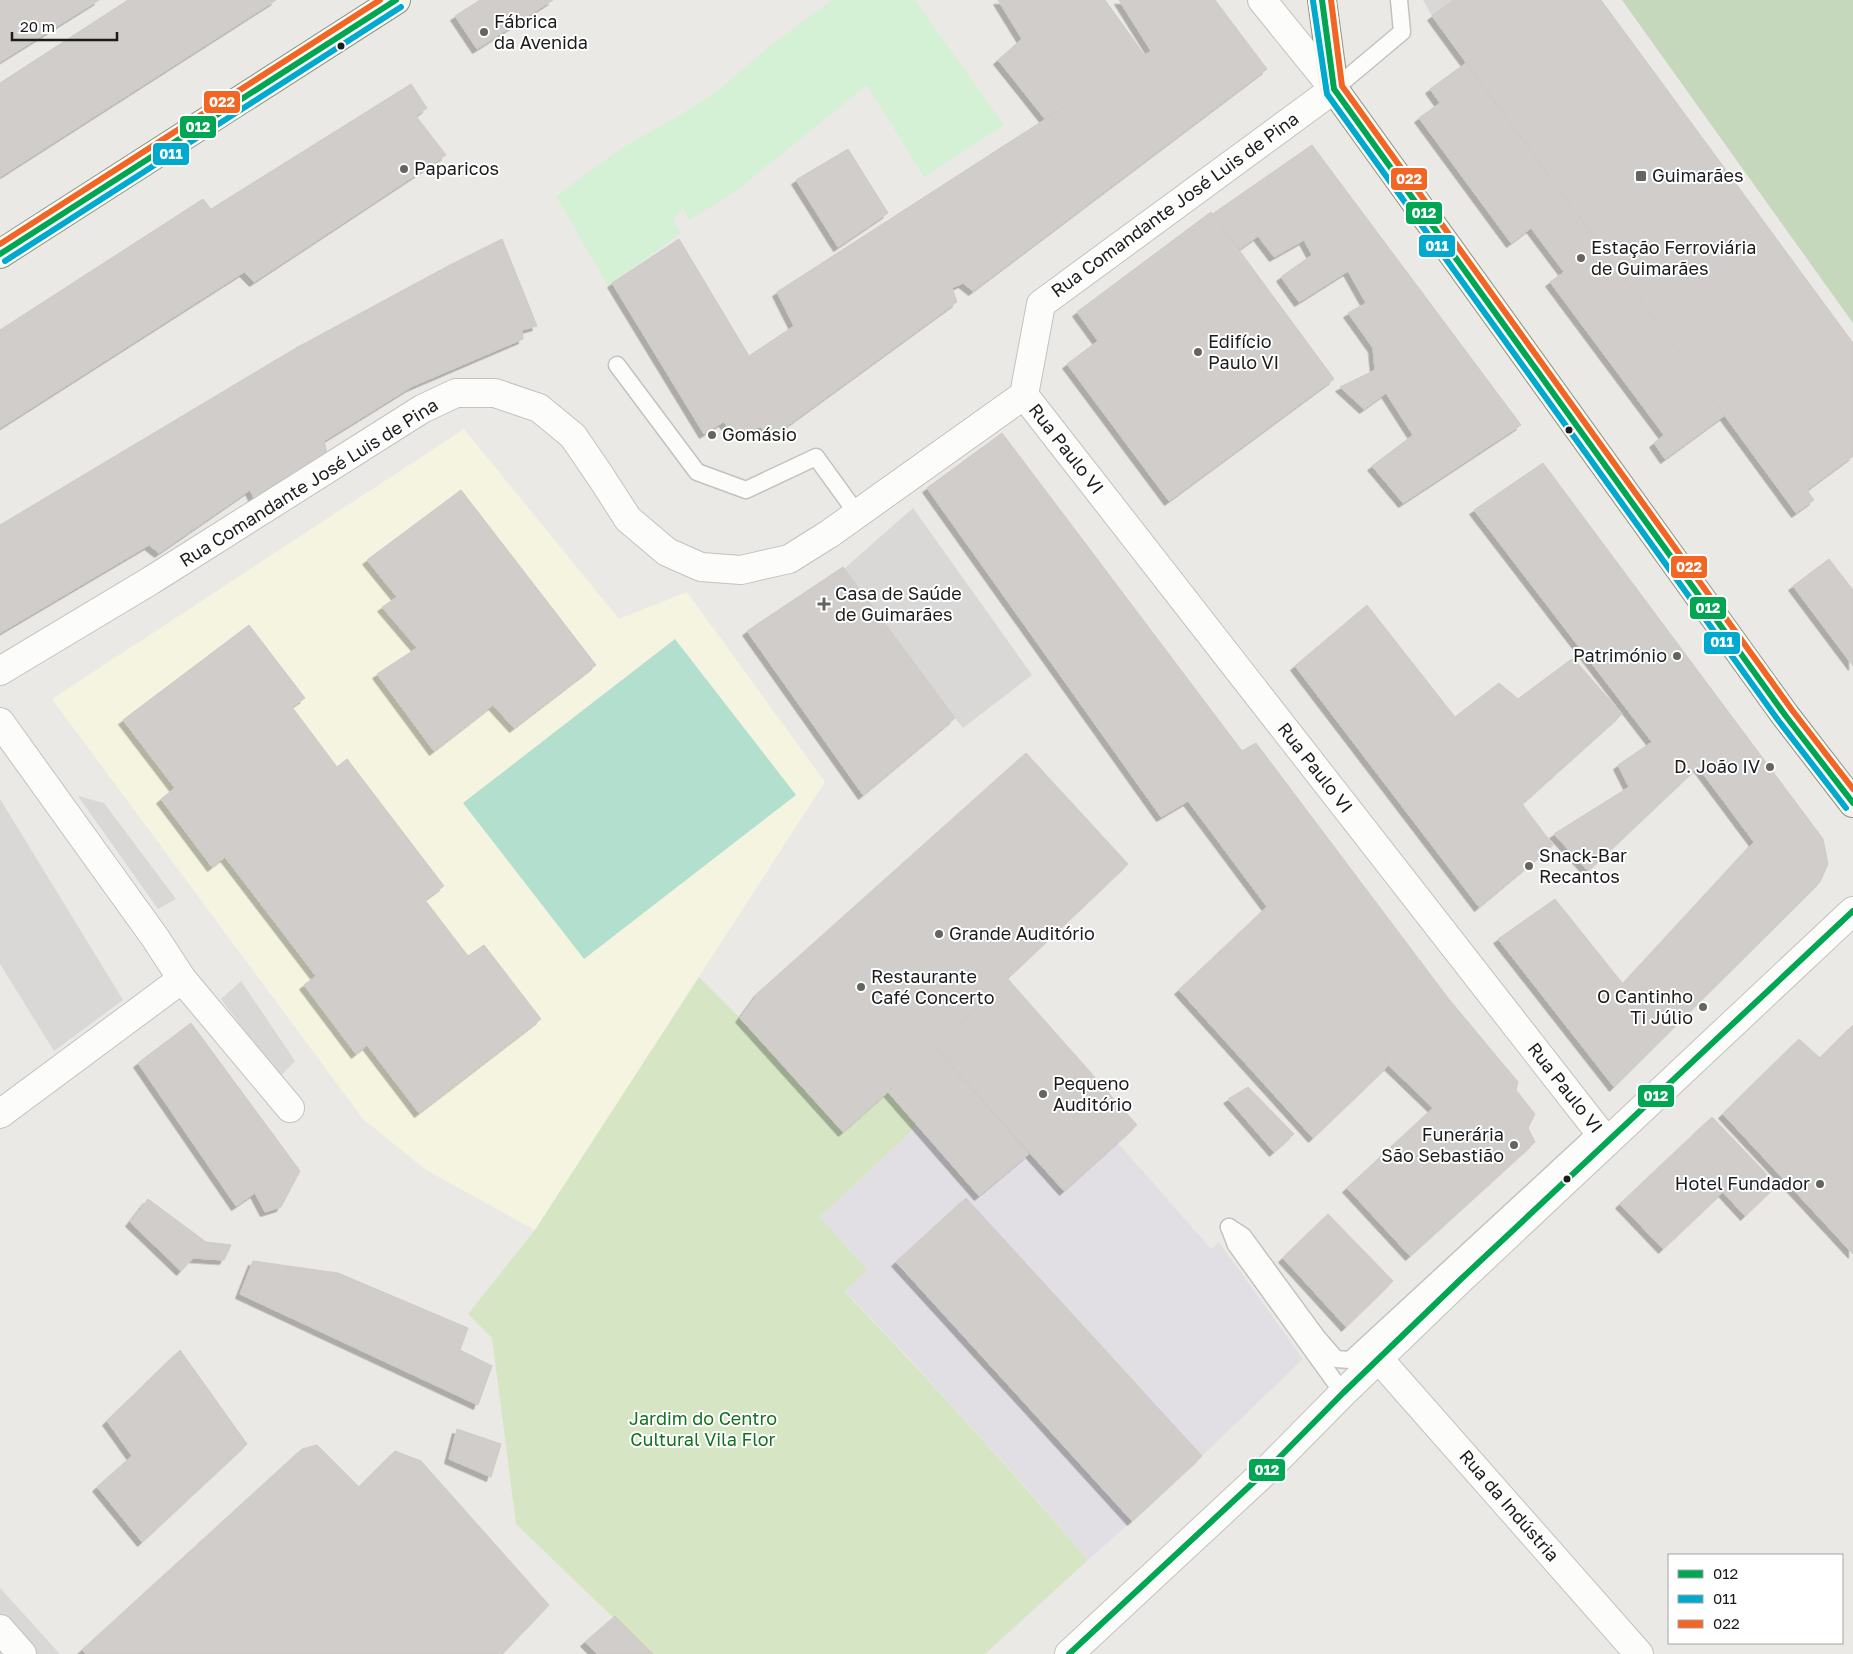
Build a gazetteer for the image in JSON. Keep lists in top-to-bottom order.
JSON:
{
  "streets": {
    "street": ["Rua Comandante José Luis de Pina", "Rua Paulo VI", "Rua da Indústria"]
  },
  "crossings": [
    ["Rua Comandante José Luis de Pina", "Rua Paulo VI"]
  ],
  "parks": ["Jardim do Centro Cultural Vila Flor"],
  "places": {
    "other": [
      "Fábrica da Avenida",
      "Paparicos",
      "Estação Ferroviária de Guimarães",
      "Edifício Paulo VI",
      "Gomásio",
      "Património",
      "D. João IV",
      "Snack-Bar Recantos",
      "Grande Auditório",
      "Restaurante Café Concerto",
      "O Cantinho Ti Júlio",
      "Pequeno Auditório",
      "Funerária São Sebastião",
      "Hotel Fundador"
    ],
    "transit": ["Guimarães"],
    "health": ["Casa de Saúde de Guimarães"]
  },
  "lines": ["transit line 012", "transit line 022", "transit line 011"],
  "legend": ["012", "011", "022"],
  "scale_bar": "20 m"
}
